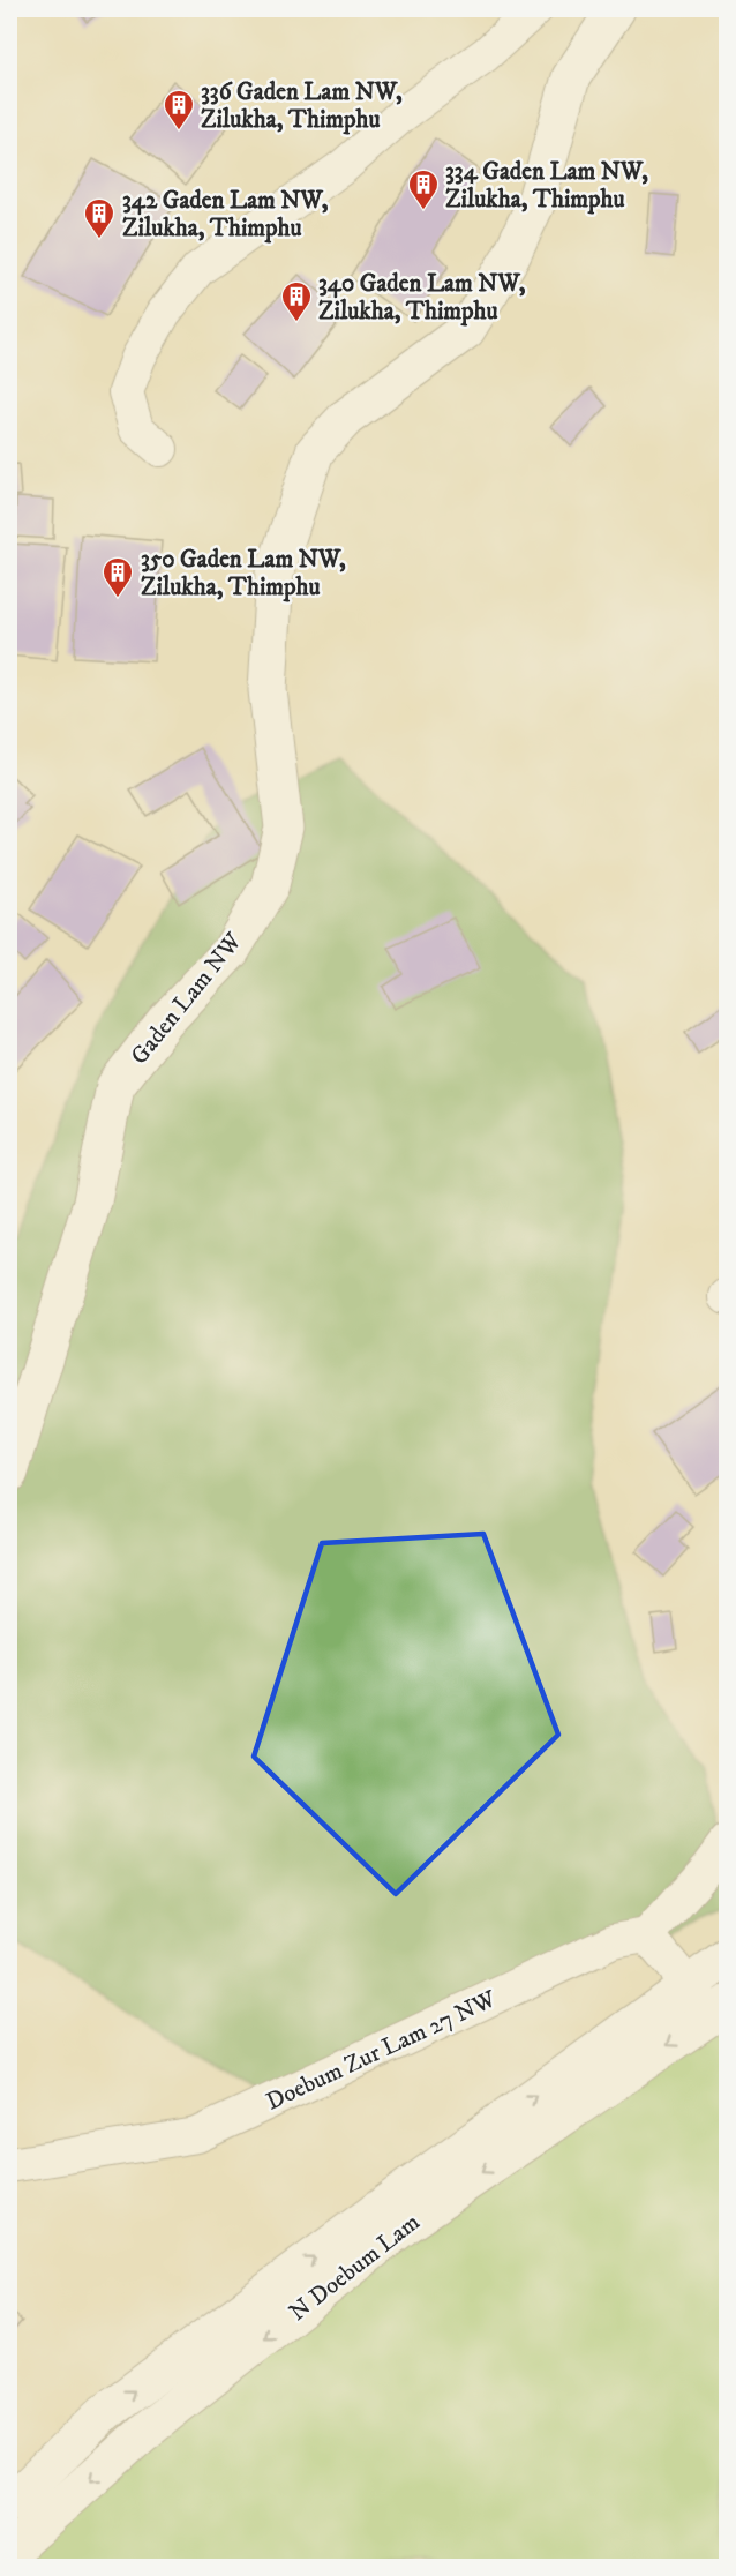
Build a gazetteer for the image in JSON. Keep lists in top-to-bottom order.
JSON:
{
  "streets": {
    "main road": ["Gaden Lam NW", "N Doebum Lam"],
    "street": ["Doebum Zur Lam 27 NW"]
  },
  "places": {
    "building": [
      "336 Gaden Lam NW, Zilukha, Thimphu",
      "334 Gaden Lam NW, Zilukha, Thimphu",
      "342 Gaden Lam NW, Zilukha, Thimphu",
      "340 Gaden Lam NW, Zilukha, Thimphu",
      "350 Gaden Lam NW, Zilukha, Thimphu"
    ]
  }
}
